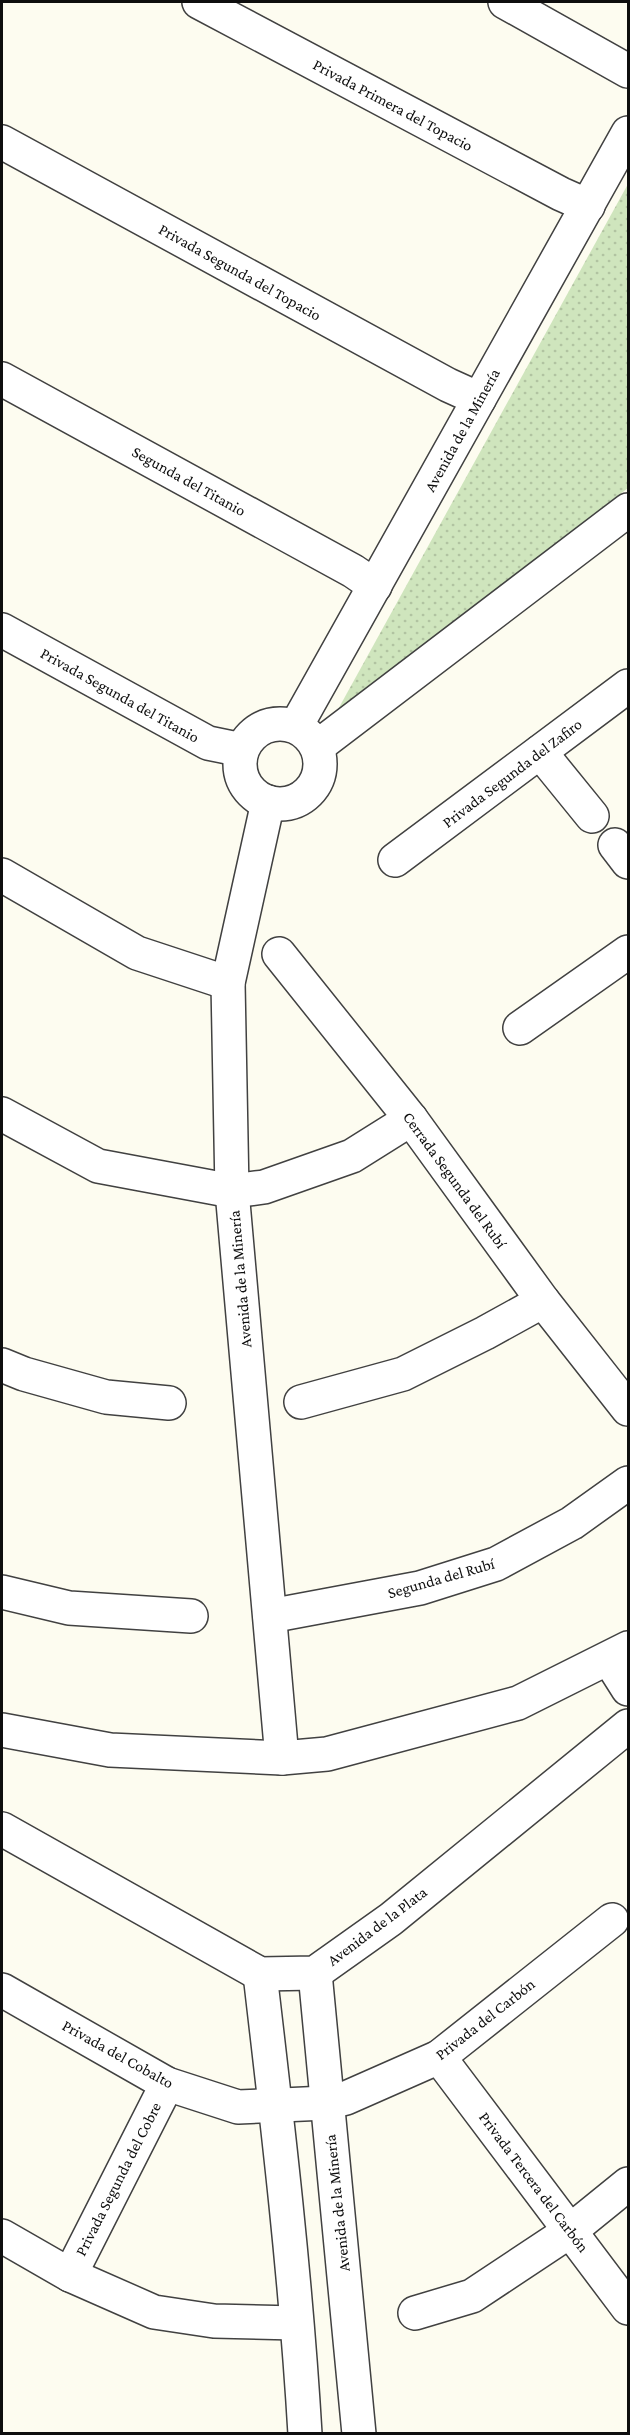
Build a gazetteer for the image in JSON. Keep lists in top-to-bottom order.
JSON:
{
  "streets": {
    "street": [
      "Privada Primera del Topacio",
      "Privada Segunda del Topacio",
      "Avenida de la Minería",
      "Segunda del Titanio",
      "Privada Segunda del Titanio",
      "Privada Segunda del Zafiro",
      "Cerrada Segunda del Rubí",
      "Segunda del Rubí",
      "Avenida de la Plata",
      "Privada del Carbón",
      "Privada del Cobalto",
      "Privada Segunda del Cobre",
      "Privada Tercera del Carbón"
    ]
  },
  "crossings": [
    ["Privada Primera del Topacio", "Avenida de la Minería"],
    ["Privada Segunda del Topacio", "Avenida de la Minería"],
    ["Avenida de la Minería", "Segunda del Titanio"],
    ["Avenida de la Minería", "Privada Segunda del Titanio"],
    ["Avenida de la Minería", "Segunda del Rubí"],
    ["Avenida de la Minería", "Avenida de la Plata"],
    ["Avenida de la Minería", "Privada del Carbón"],
    ["Privada del Carbón", "Privada del Cobalto"],
    ["Privada del Carbón", "Privada Tercera del Carbón"],
    ["Privada del Cobalto", "Privada Segunda del Cobre"]
  ]
}
